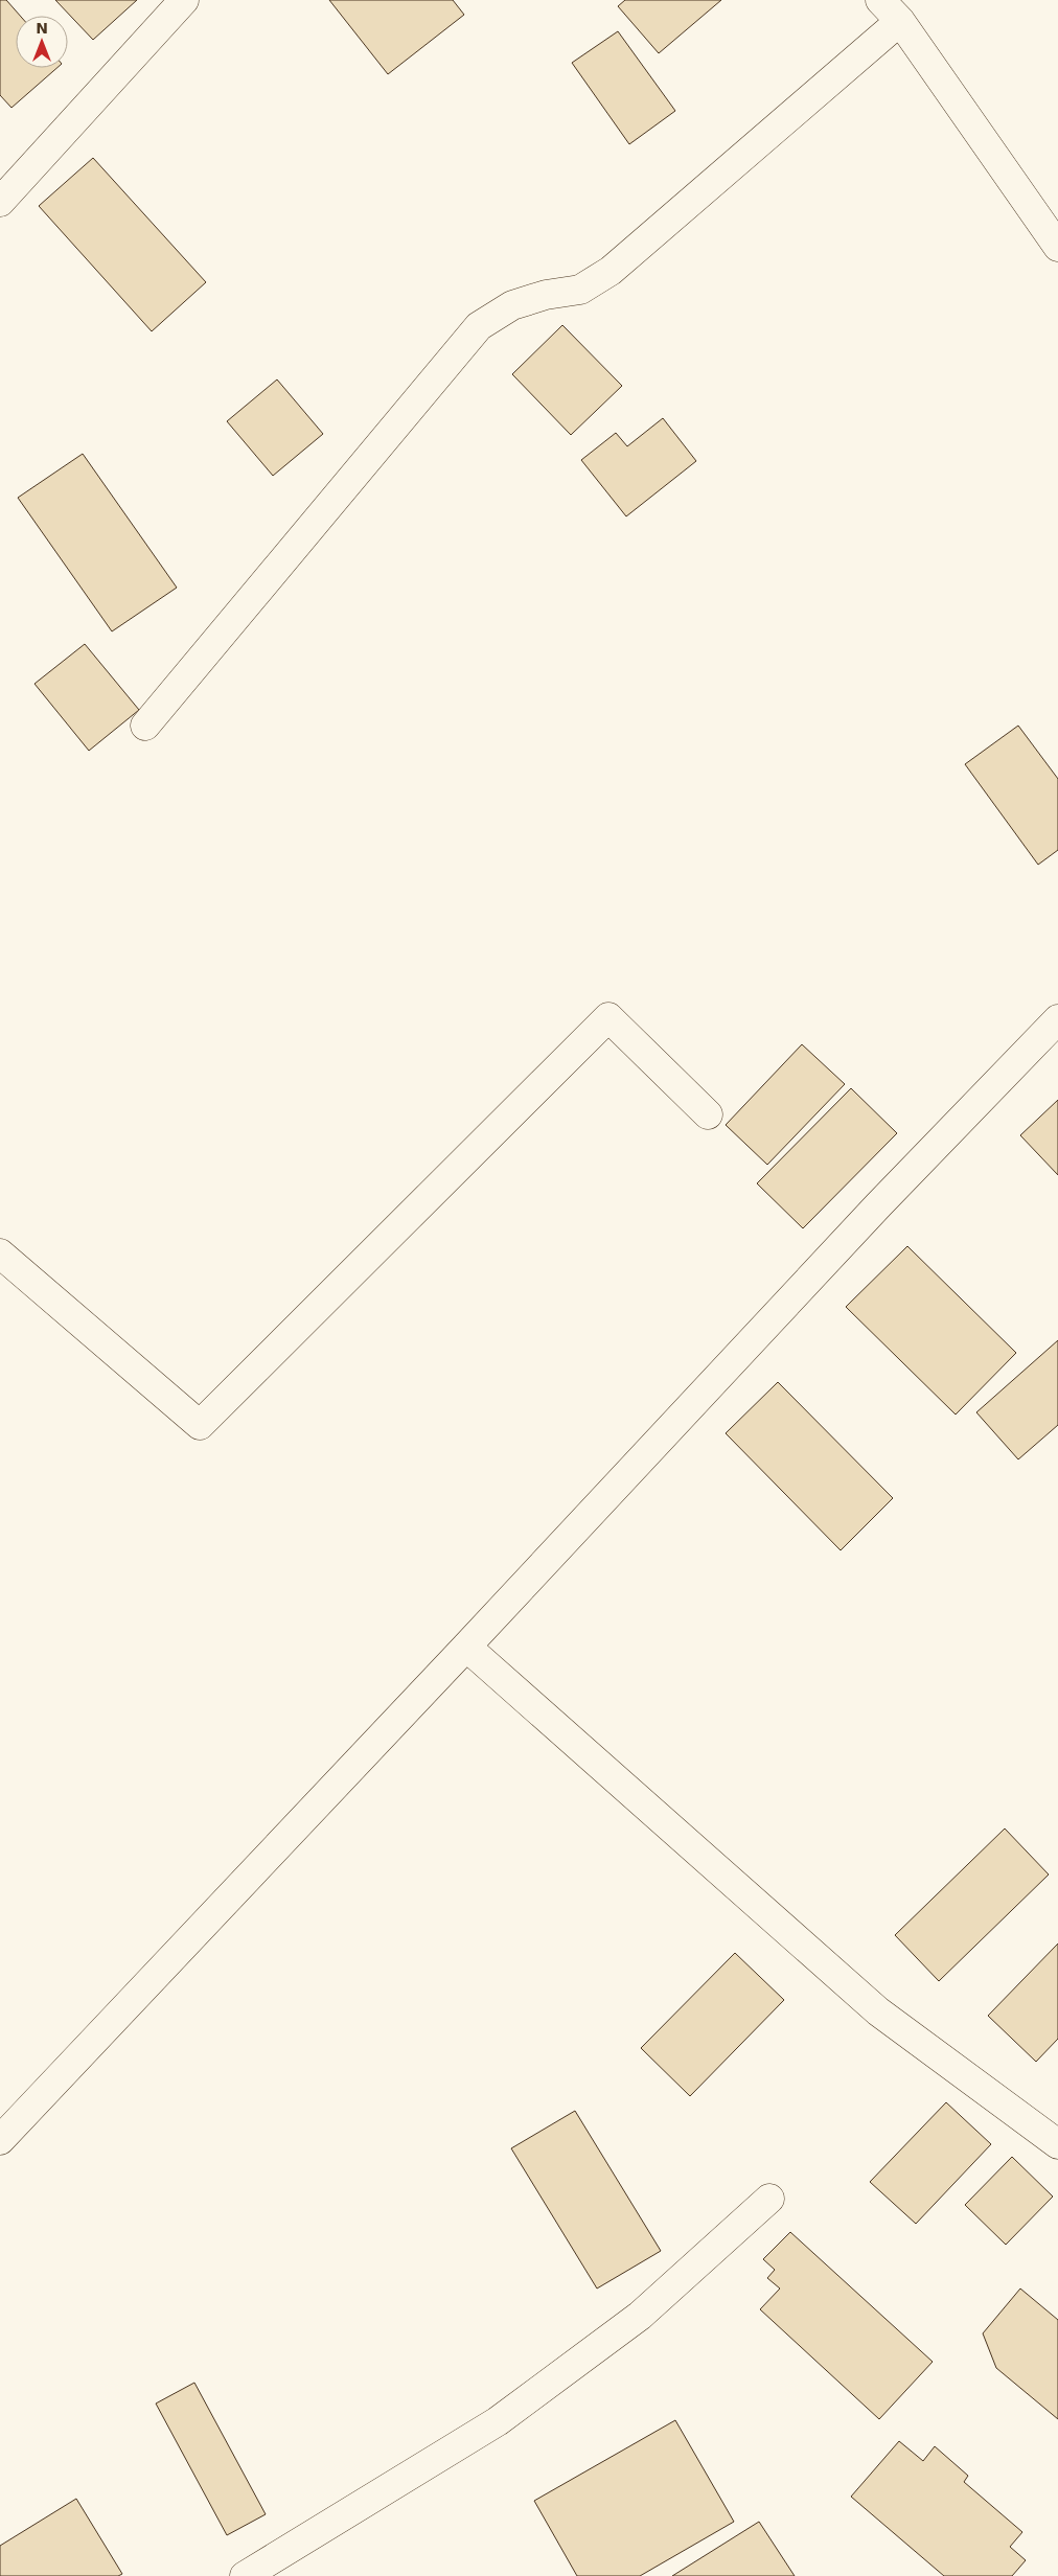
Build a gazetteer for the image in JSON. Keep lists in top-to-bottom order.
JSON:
{
  "north": "top"
}
